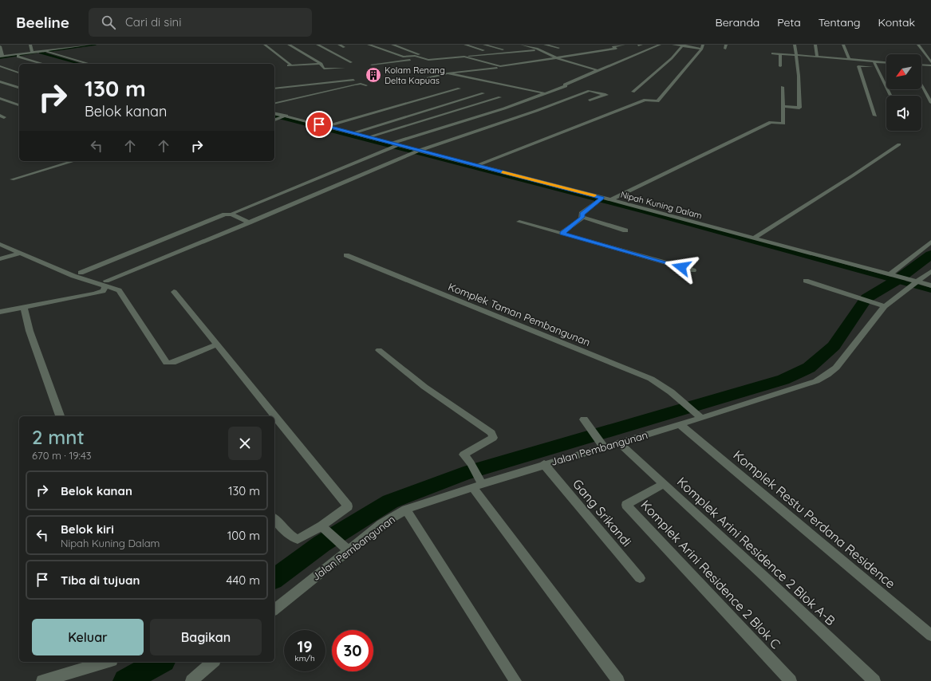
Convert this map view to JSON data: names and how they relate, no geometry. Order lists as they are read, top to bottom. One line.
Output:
{"streets":{"street":["Nipah Kuning Dalam","Komplek Taman Pembangunan","Jalan Pembangunan","Gang Srikandi","Komplek Restu Perdana Residence","Komplek Arini Residence 2 Blok A-B","Komplek Arini Residence 2 Blok C"]},"crossings":[["Nipah Kuning Dalam","Jalan Pembangunan"],["Komplek Taman Pembangunan","Jalan Pembangunan"],["Jalan Pembangunan","Gang Srikandi"],["Jalan Pembangunan","Komplek Restu Perdana Residence"],["Jalan Pembangunan","Komplek Arini Residence 2 Blok A-B"],["Komplek Arini Residence 2 Blok A-B","Komplek Arini Residence 2 Blok C"]],"places":{"building":["Kolam Renang Delta Kapuas"]},"north":"bottom left","page":{"header":"Beeline","search":"Cari di sini","nav":["Beranda","Peta","Tentang","Kontak"],"turn":["130 m","Belok kanan"],"heading":["2 mnt","670 m · 19:43"],"list":[{"name":"Belok kanan","value":"130 m"},{"name":"Belok kiri","note":"Nipah Kuning Dalam","value":"100 m"},{"name":"Tiba di tujuan","value":"440 m"}],"buttons":["Keluar","Bagikan"],"speed":"19 km/h","limit":"30"}}
